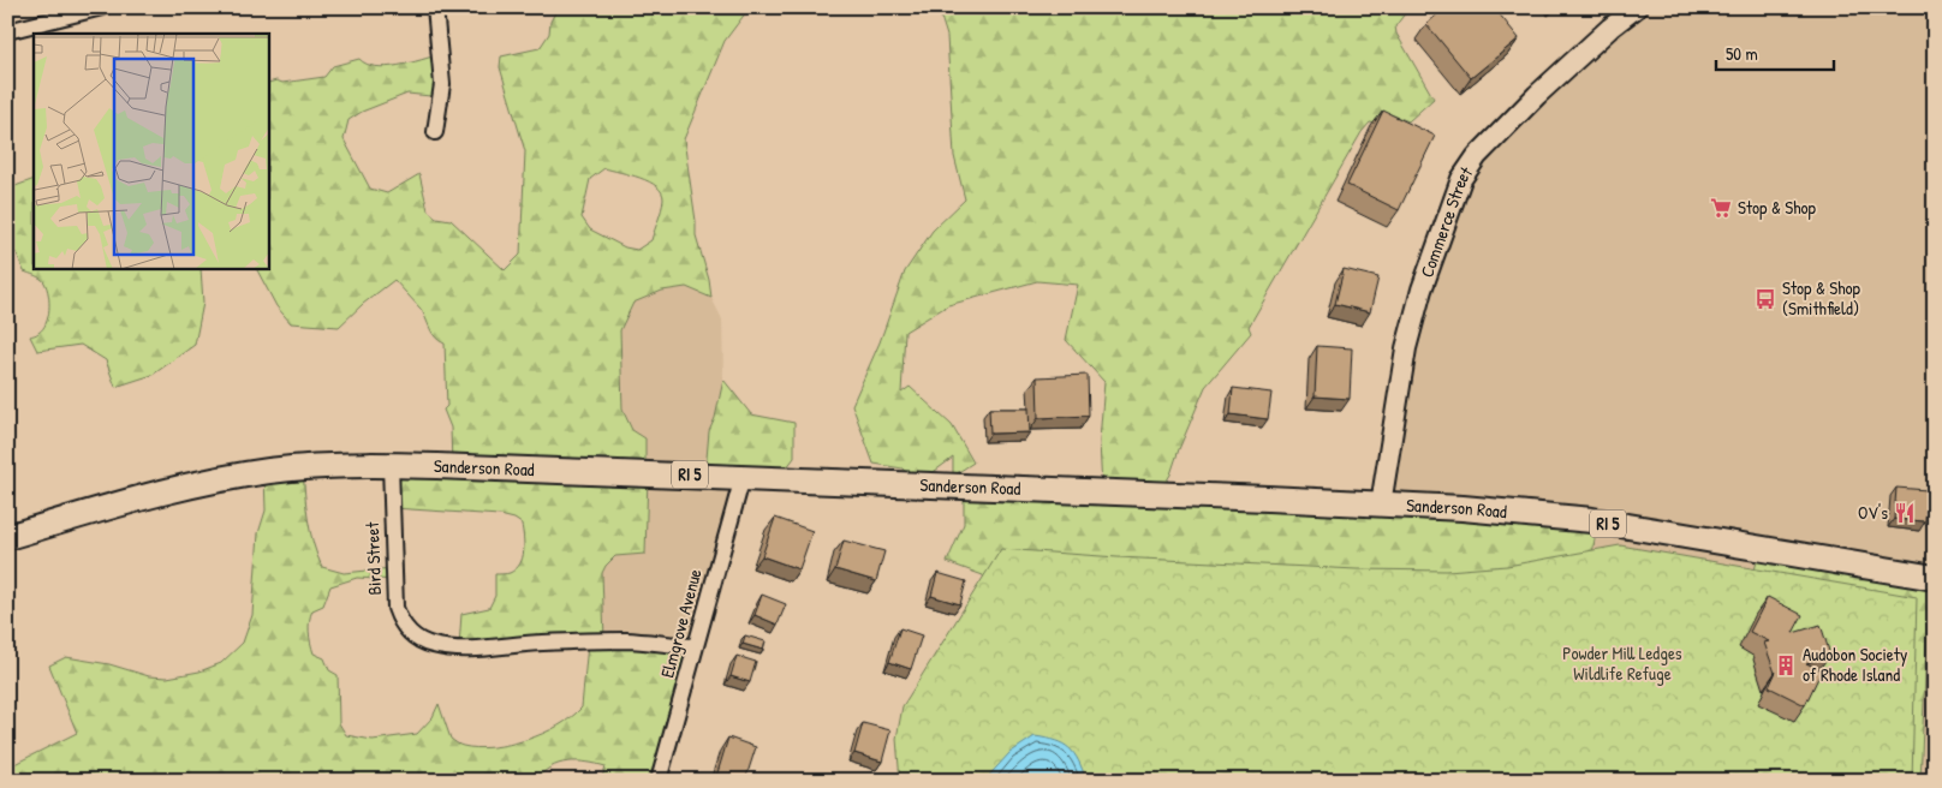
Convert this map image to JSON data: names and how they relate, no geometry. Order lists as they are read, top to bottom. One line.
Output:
{"streets":{"main road":["Sanderson Road","RI 5"],"street":["Commerce Street","Bird Street","Elmgrove Avenue"]},"crossings":[["Commerce Street","Sanderson Road"],["Sanderson Road","Bird Street"],["Sanderson Road","Elmgrove Avenue"],["Bird Street","Elmgrove Avenue"]],"parks":["Powder Mill Ledges Wildlife Refuge"],"places":{"supermarket":["Stop & Shop"],"bus stop":["Stop & Shop (Smithfield)"],"restaurant":["OV's"],"building":["Audobon Society of Rhode Island"]},"scale_bar":"50 m"}
